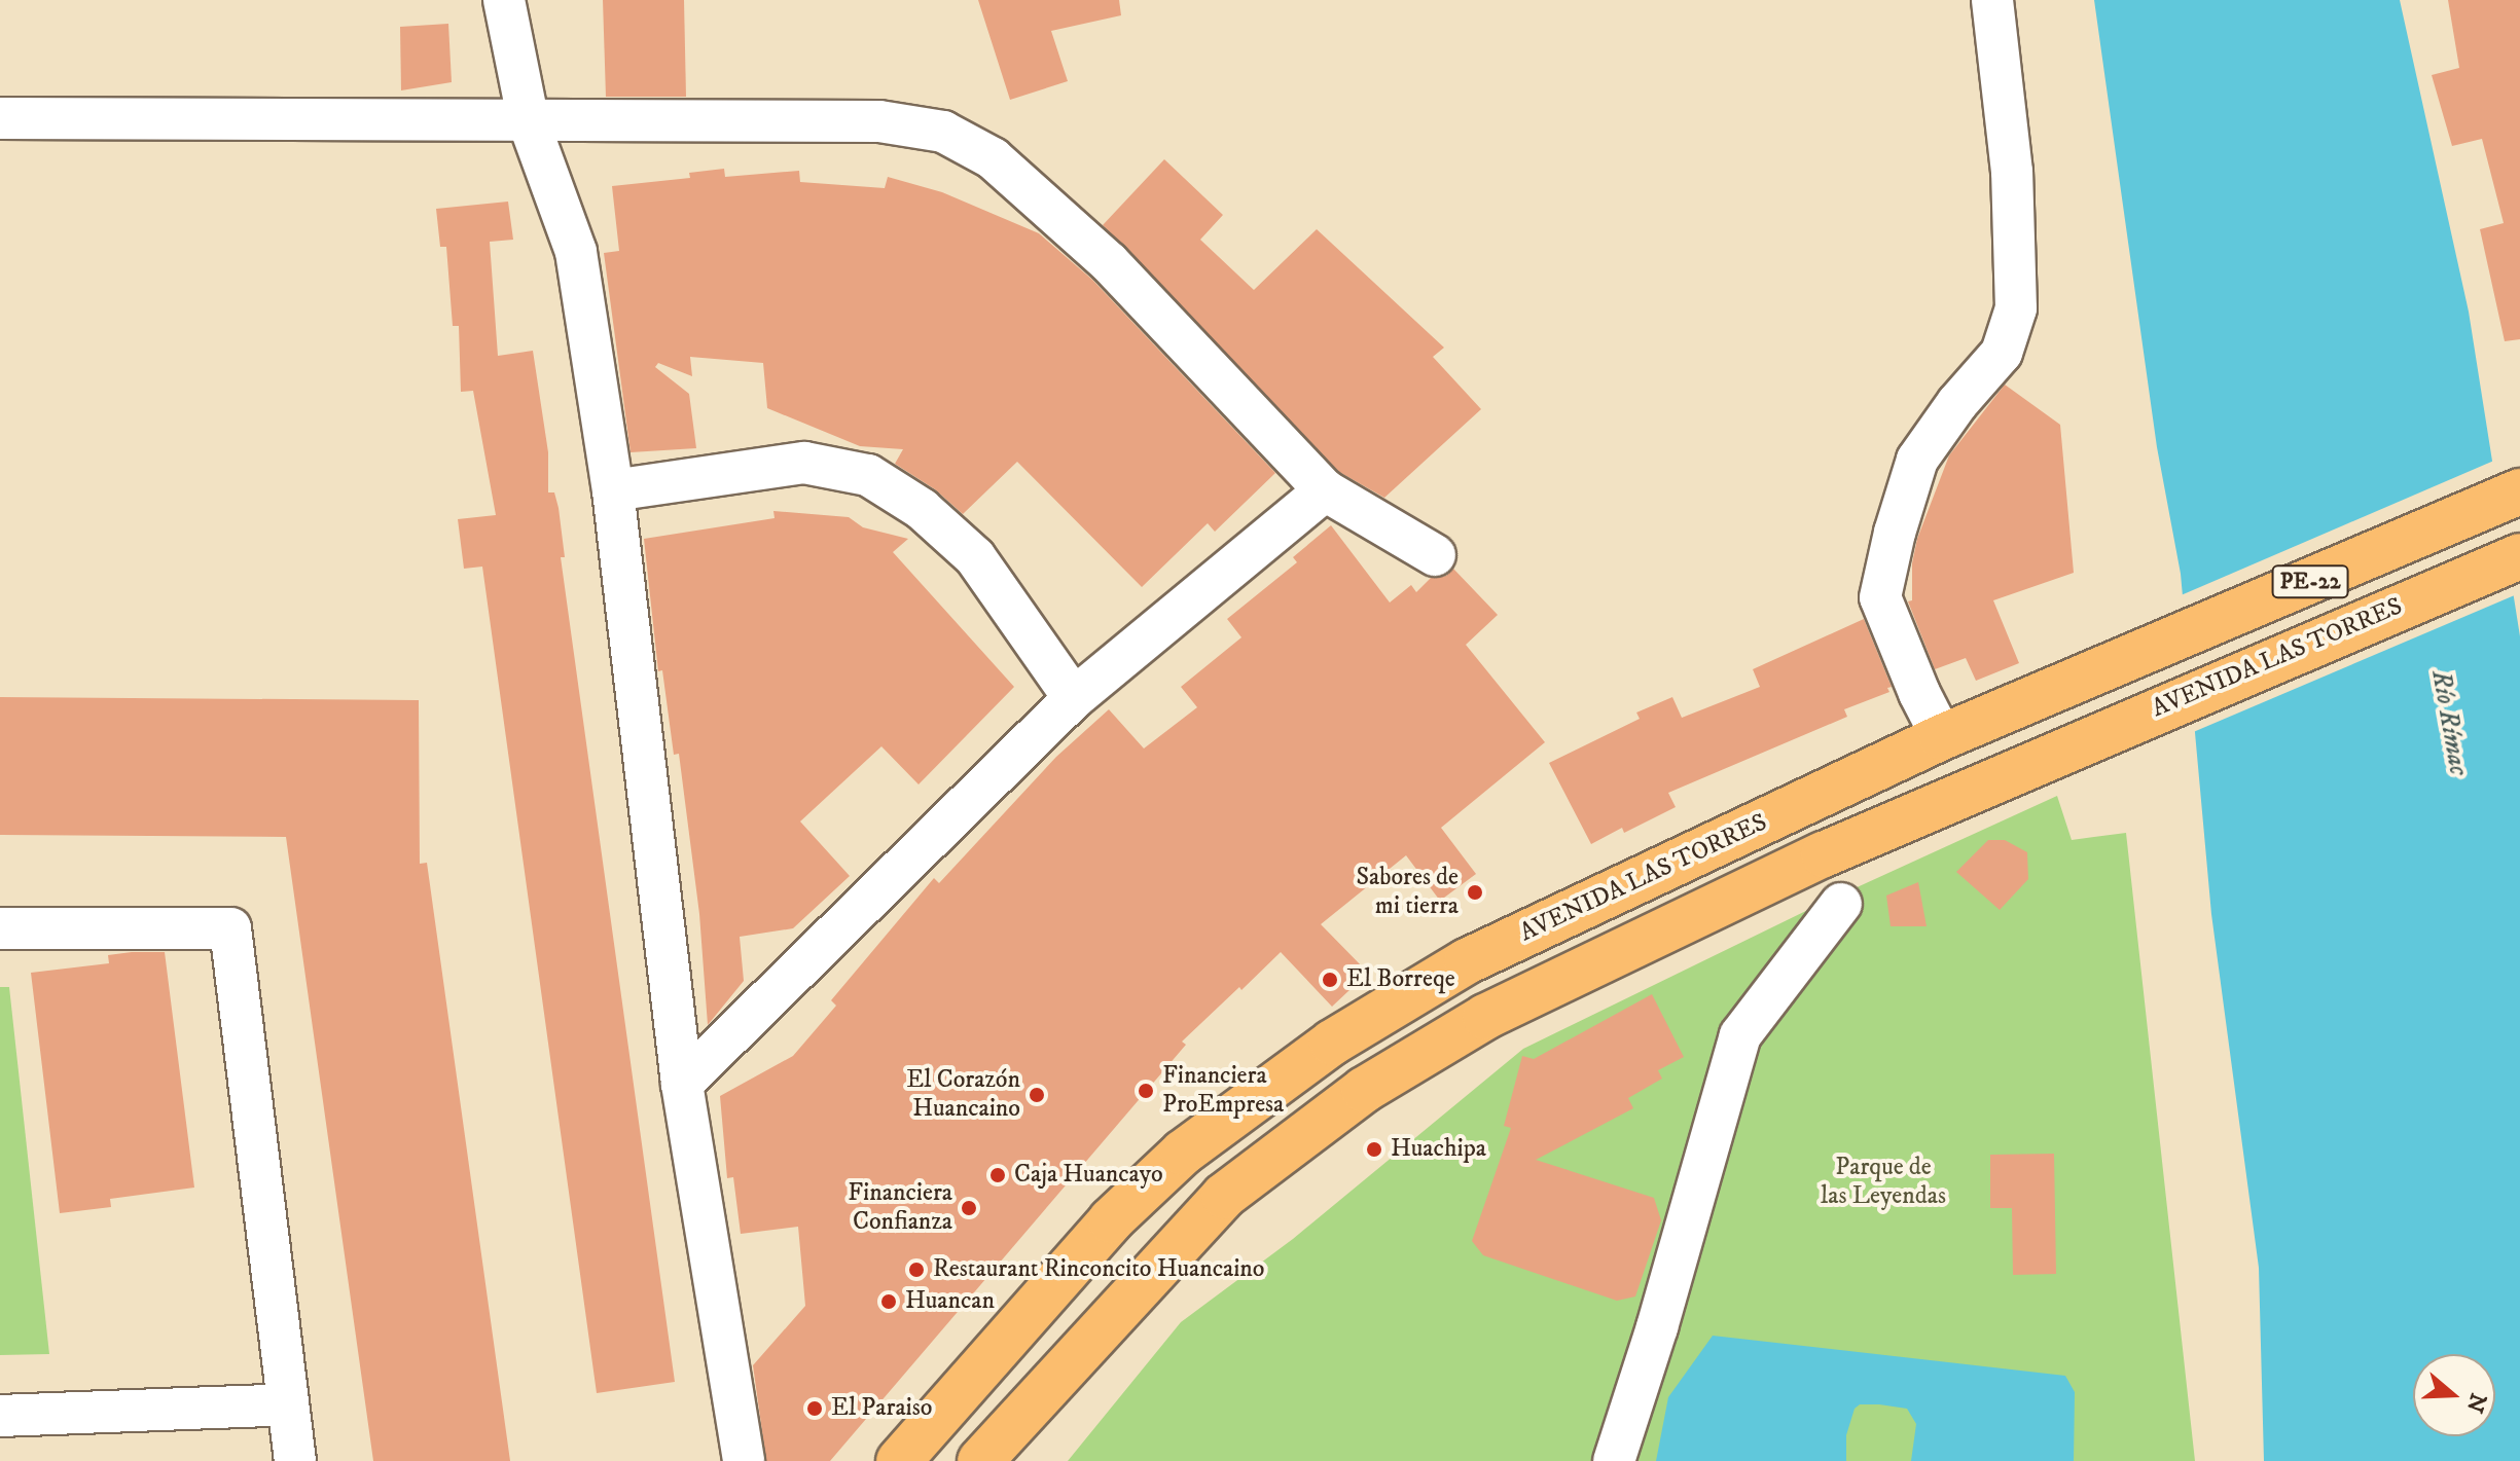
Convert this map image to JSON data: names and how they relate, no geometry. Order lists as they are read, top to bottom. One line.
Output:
{"streets":{"highway":["PE-22","AVENIDA LAS TORRES"]},"water":["Río Rímac"],"parks":["Parque de las Leyendas"],"places":["Sabores de mi tierra","El Borreqe","Financiera ProEmpresa","El Corazón Huancaino","Huachipa","Caja Huancayo","Financiera Confianza","Restaurant Rinconcito Huancaino","Huancan","El Paraiso"],"north":"right"}
